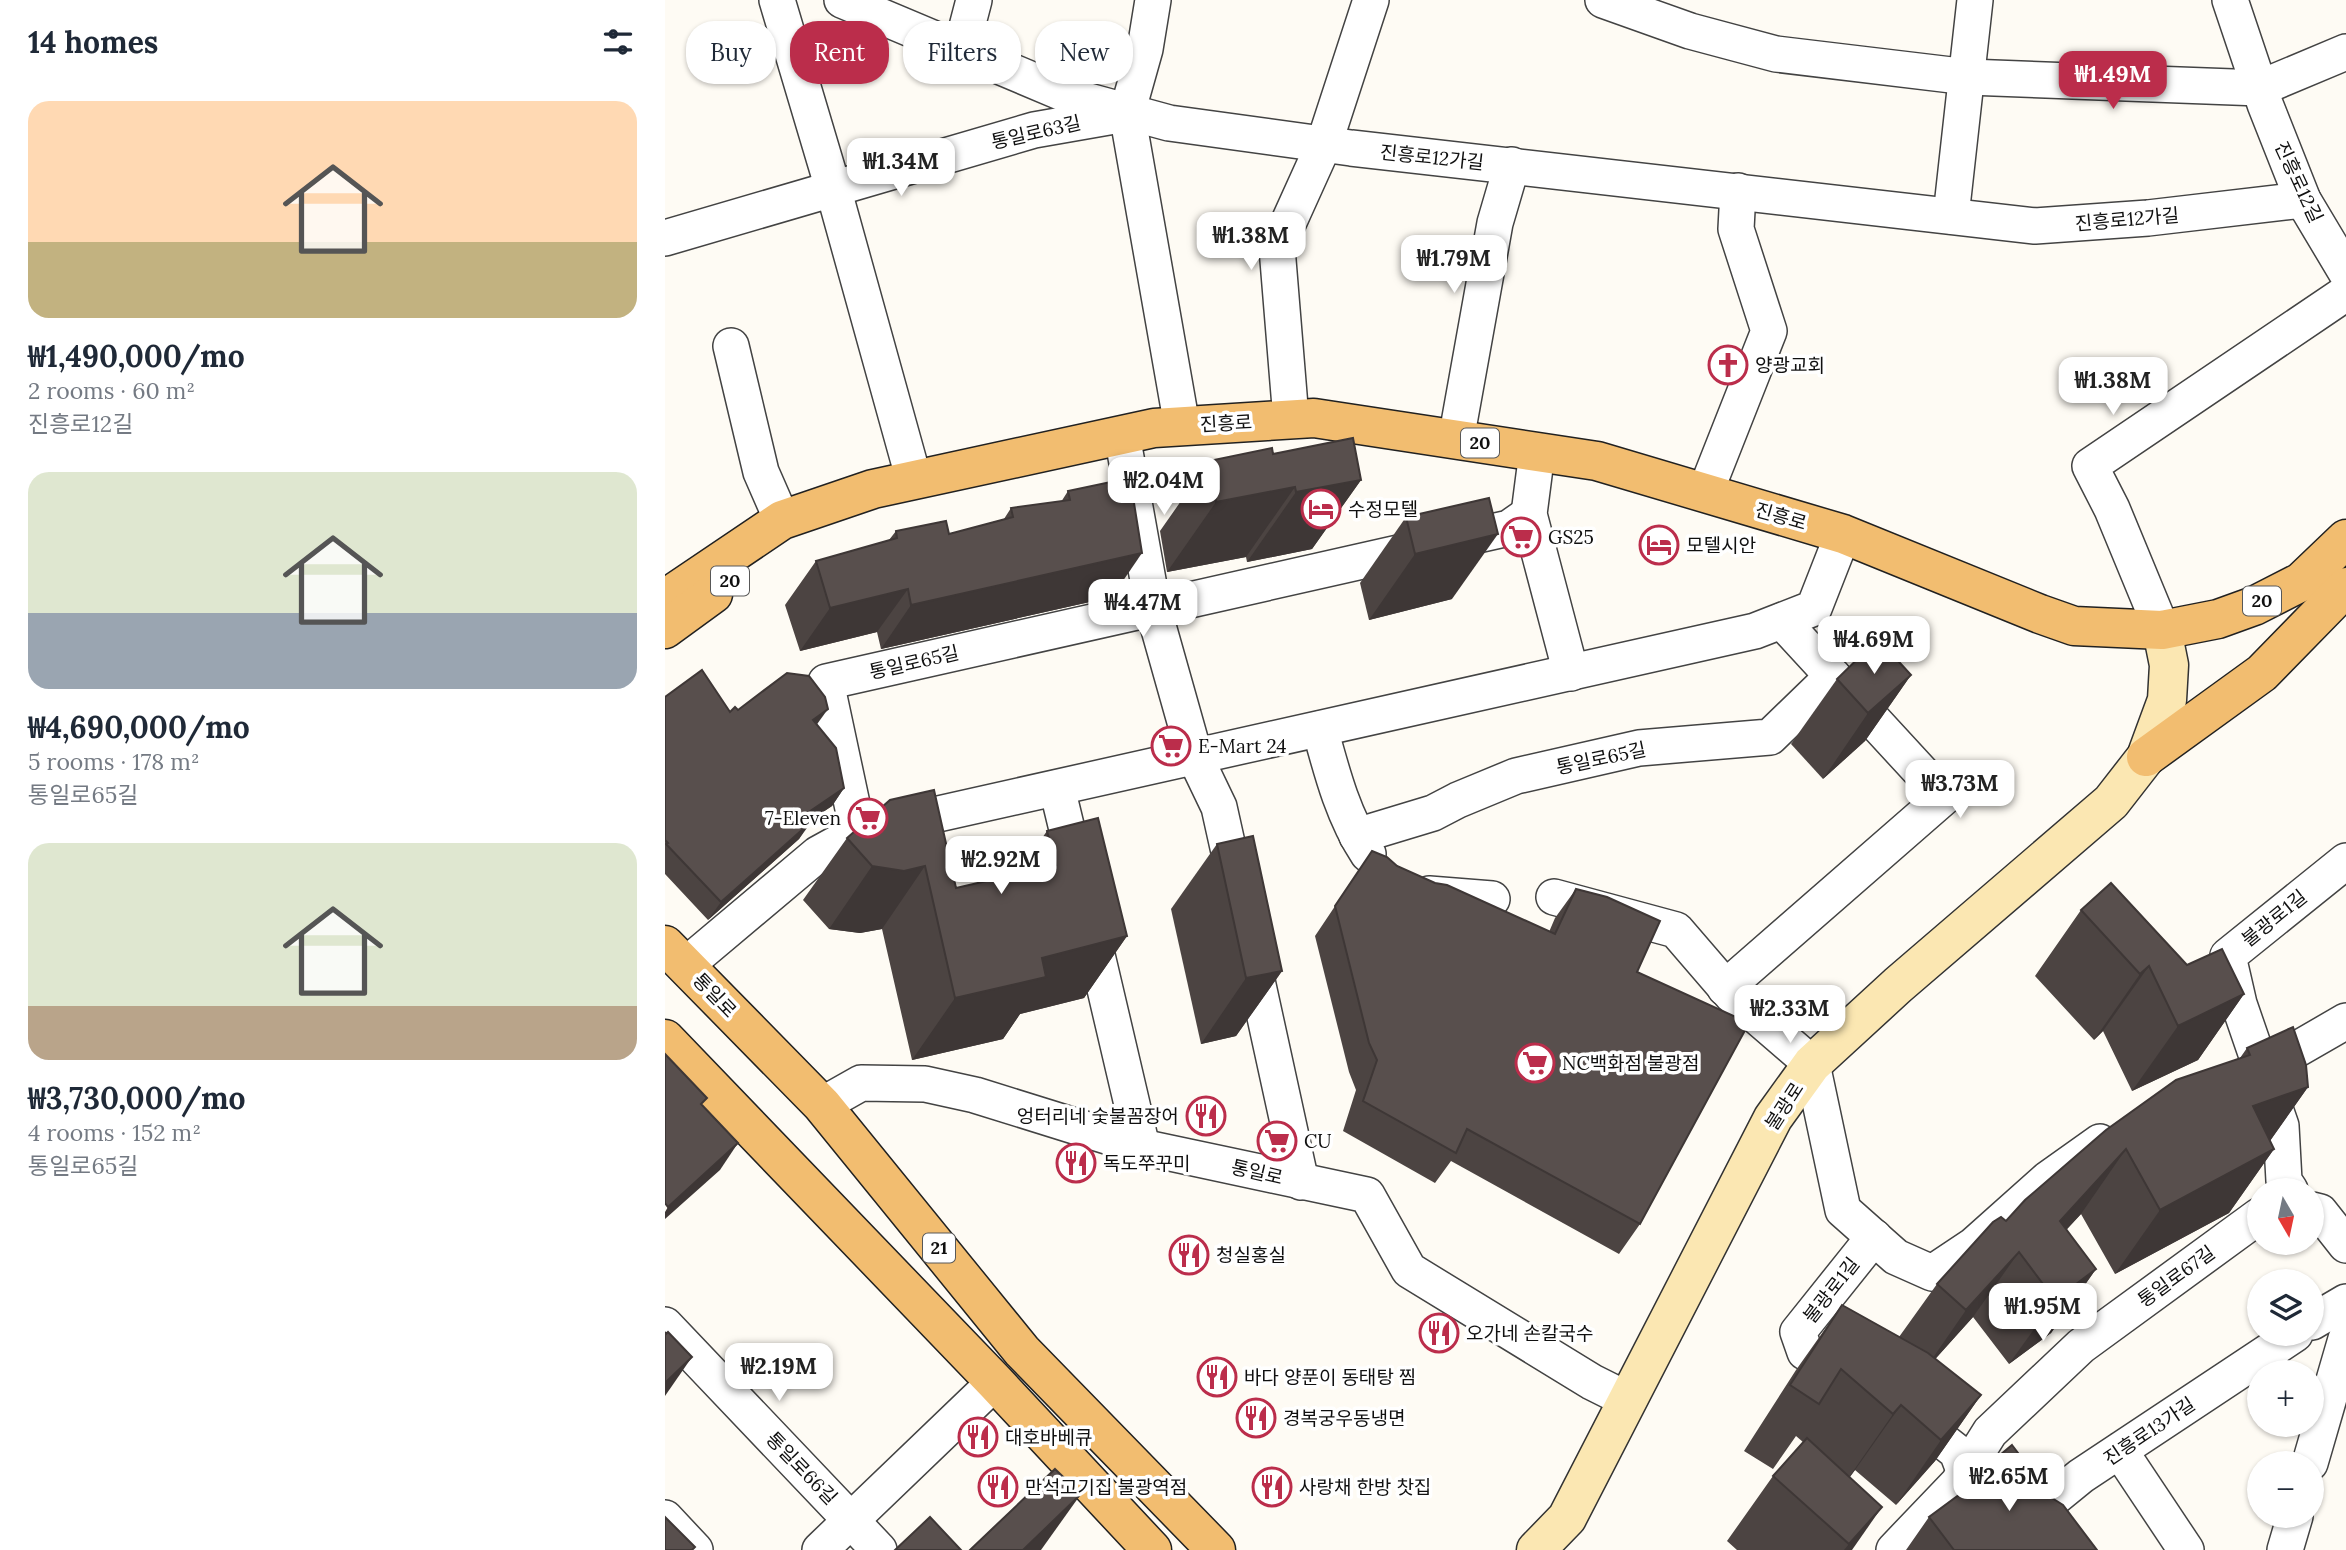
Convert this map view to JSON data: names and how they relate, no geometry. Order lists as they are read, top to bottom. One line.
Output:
{"streets":{"main road":["진흥로","20","통일로","불광로","21"],"street":["통일로63길","진흥로12가길","진흥로12길","통일로65길","불광로1길","통일로67길","진흥로13가길","통일로66길"]},"crossings":[["통일로63길","진흥로12가길"],["통일로63길","진흥로"],["진흥로12가길","진흥로12길"],["진흥로12가길","진흥로"],["진흥로","20"],["진흥로","불광로"],["불광로1길","통일로67길"],["불광로1길","진흥로13가길"],["통일로","불광로"]],"places":{"church":["양광교회"],"hotel":["수정모텔","모텔시안"],"supermarket":["GS25","E-Mart 24","7-Eleven","NC백화점 불광점","CU"],"restaurant":["엉터리네 숯불꼼장어","독도쭈꾸미","청실홍실","오가네 손칼국수","바다 양푼이 동태탕 찜","경복궁우동냉면","대호바베큐","만석고기집 불광역점","사랑채 한방 찻집"]},"north":"bottom","page":{"heading":"14 homes","chip":["Buy","Rent","Filters","New"],"price":["₩1.49M","₩1.34M","₩1.38M","₩1.79M","₩1.38M","₩2.04M","₩4.47M","₩4.69M","₩3.73M","₩2.92M","₩2.33M","₩1.95M","₩2.19M","₩2.65M"],"list":[{"name":"₩1,490,000/mo","note":"2 rooms · 60 m² · 진흥로12길"},{"name":"₩4,690,000/mo","note":"5 rooms · 178 m² · 통일로65길"},{"name":"₩3,730,000/mo","note":"4 rooms · 152 m² · 통일로65길"}],"map_buttons":["+","−"]}}
